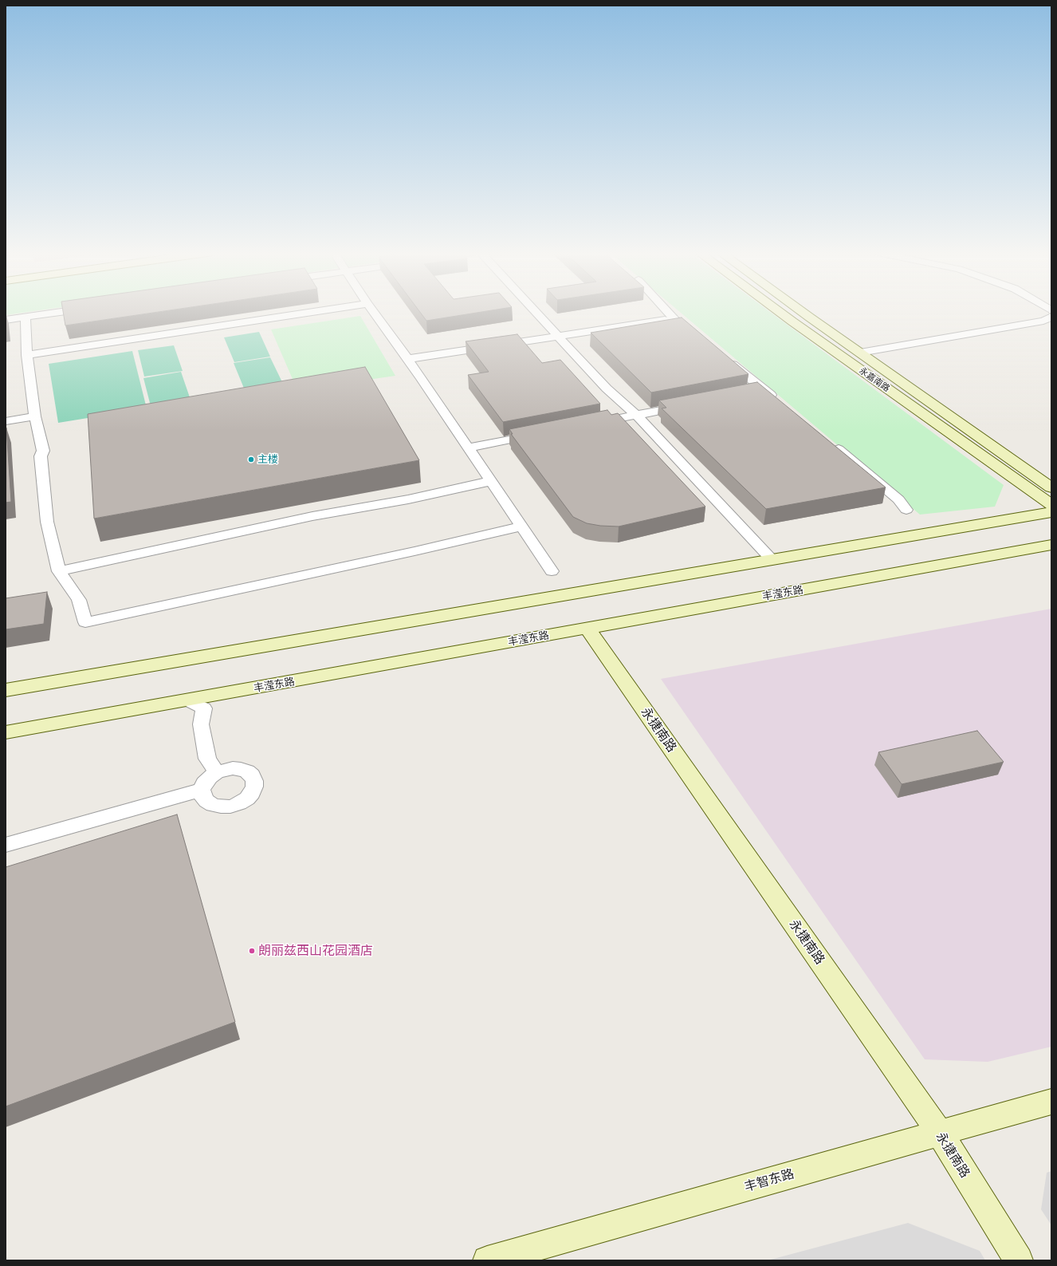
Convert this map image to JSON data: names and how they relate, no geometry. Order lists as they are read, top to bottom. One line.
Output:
{"streets":{"street":["永嘉南路","丰滢东路","永捷南路","丰智东路"]},"crossings":[["丰滢东路","永捷南路"],["永捷南路","丰智东路"]],"places":["主楼","朗丽兹西山花园酒店"]}
